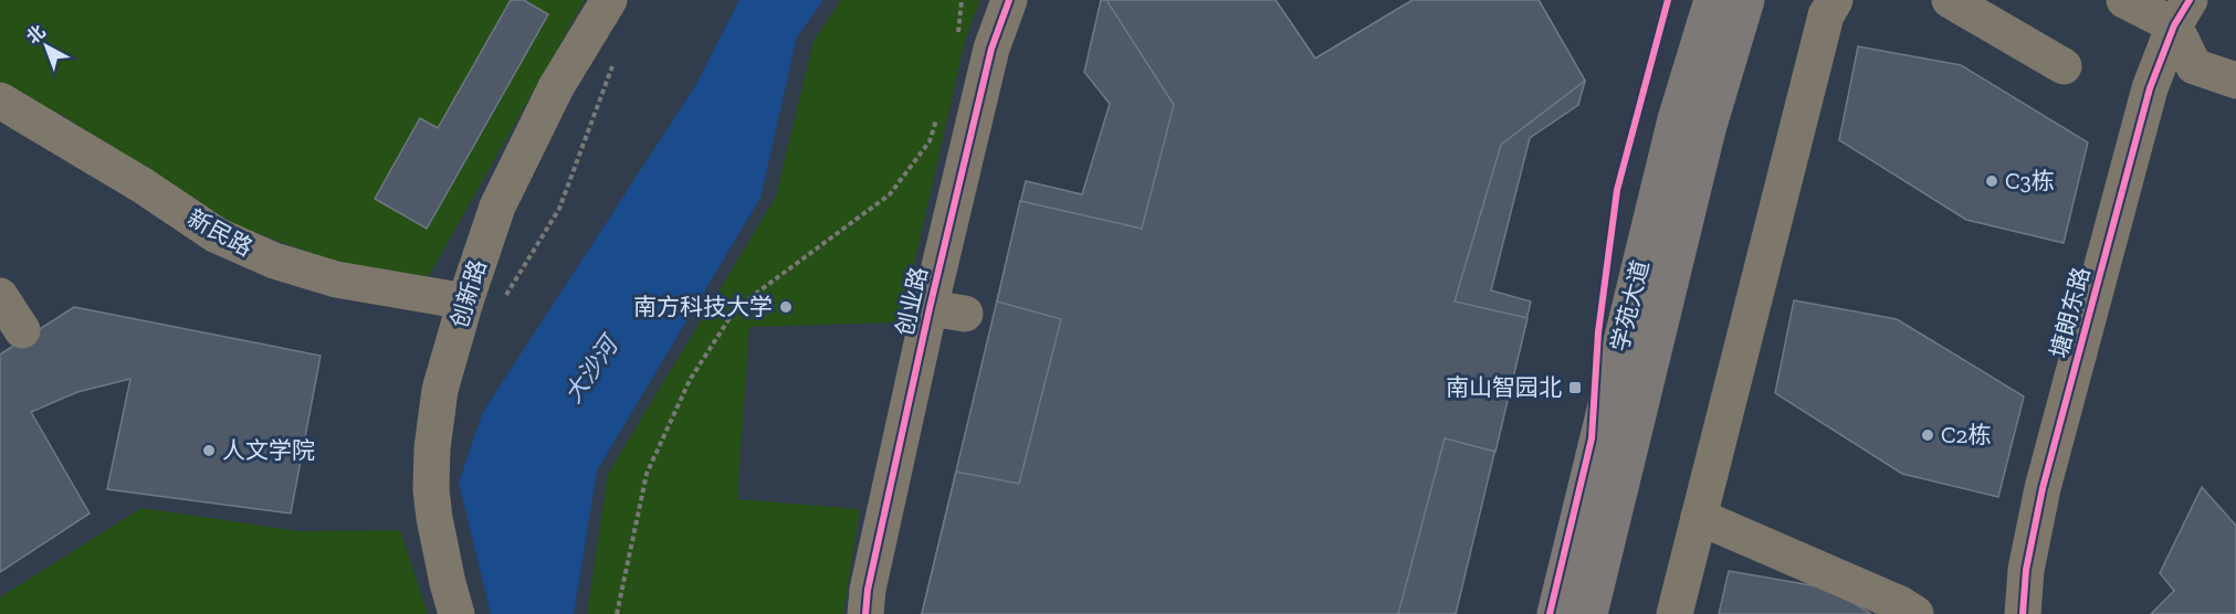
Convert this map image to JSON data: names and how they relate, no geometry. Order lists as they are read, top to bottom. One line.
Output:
{"streets":{"main road":["学苑大道"],"street":["新民路","创新路","创业路","塘朗东路"]},"crossings":[["新民路","创新路"]],"water":["大沙河"],"places":{"other":["C3栋","南方科技大学","C2栋","人文学院"],"transit":["南山智园北"]},"north":"top left"}
